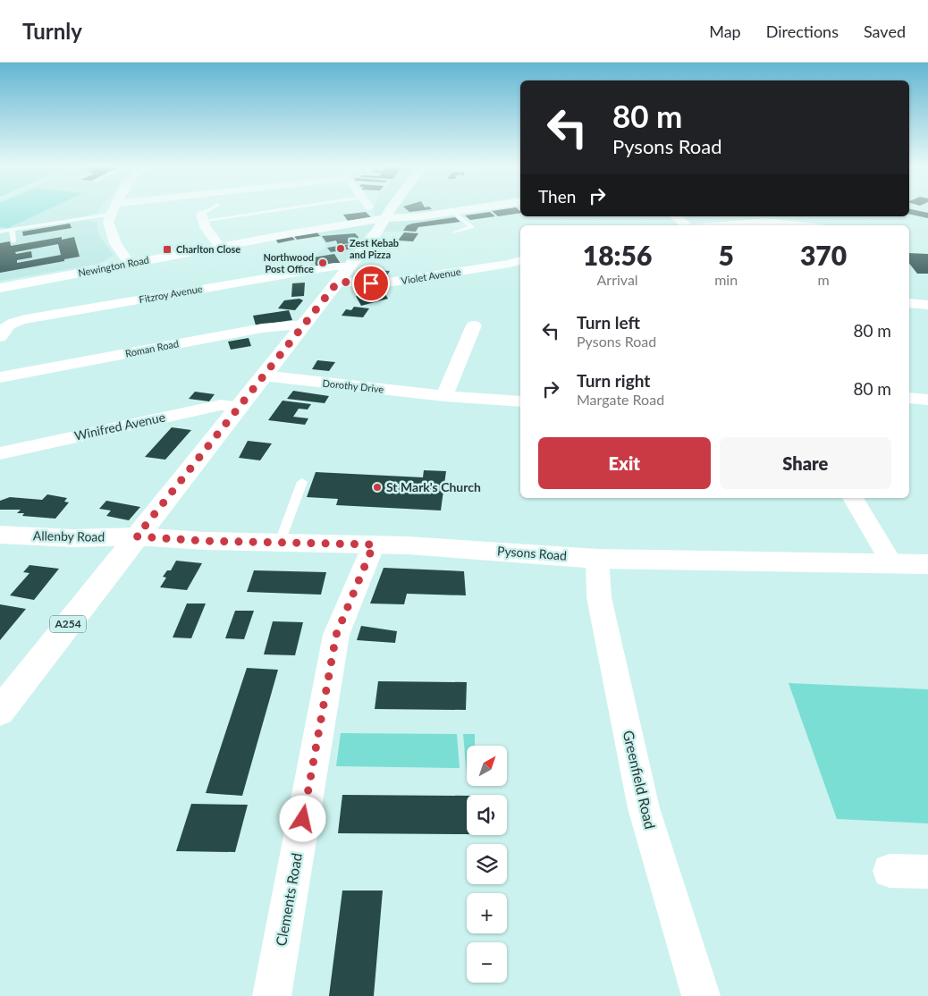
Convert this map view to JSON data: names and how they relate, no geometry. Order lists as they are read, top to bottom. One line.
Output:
{"streets":{"main road":["Newington Road","Allenby Road","Pysons Road","A254"],"street":["Violet Avenue","Fitzroy Avenue","Roman Road","Dorothy Drive","Winifred Avenue","Greenfield Road","Clements Road"]},"crossings":[["Newington Road","A254"],["Violet Avenue","A254"],["Fitzroy Avenue","A254"],["Roman Road","A254"],["Dorothy Drive","A254"],["Winifred Avenue","A254"],["Allenby Road","Pysons Road"],["Allenby Road","A254"],["Pysons Road","A254"],["Pysons Road","Greenfield Road"],["Pysons Road","Clements Road"]],"places":{"other":["Zest Kebab and Pizza","Northwood Post Office","St Mark's Church"],"transit":["Charlton Close"]},"north":"top right","page":{"header":"Turnly","nav":["Map","Directions","Saved"],"turn":["80 m","Pysons Road"],"then":"Then","eta":["18:56","Arrival","5","min","370","m"],"list":[{"name":"Turn left","note":"Pysons Road","value":"80 m"},{"name":"Turn right","note":"Margate Road","value":"80 m"}],"buttons":["Exit","Share"],"map_buttons":["+","−"]}}
